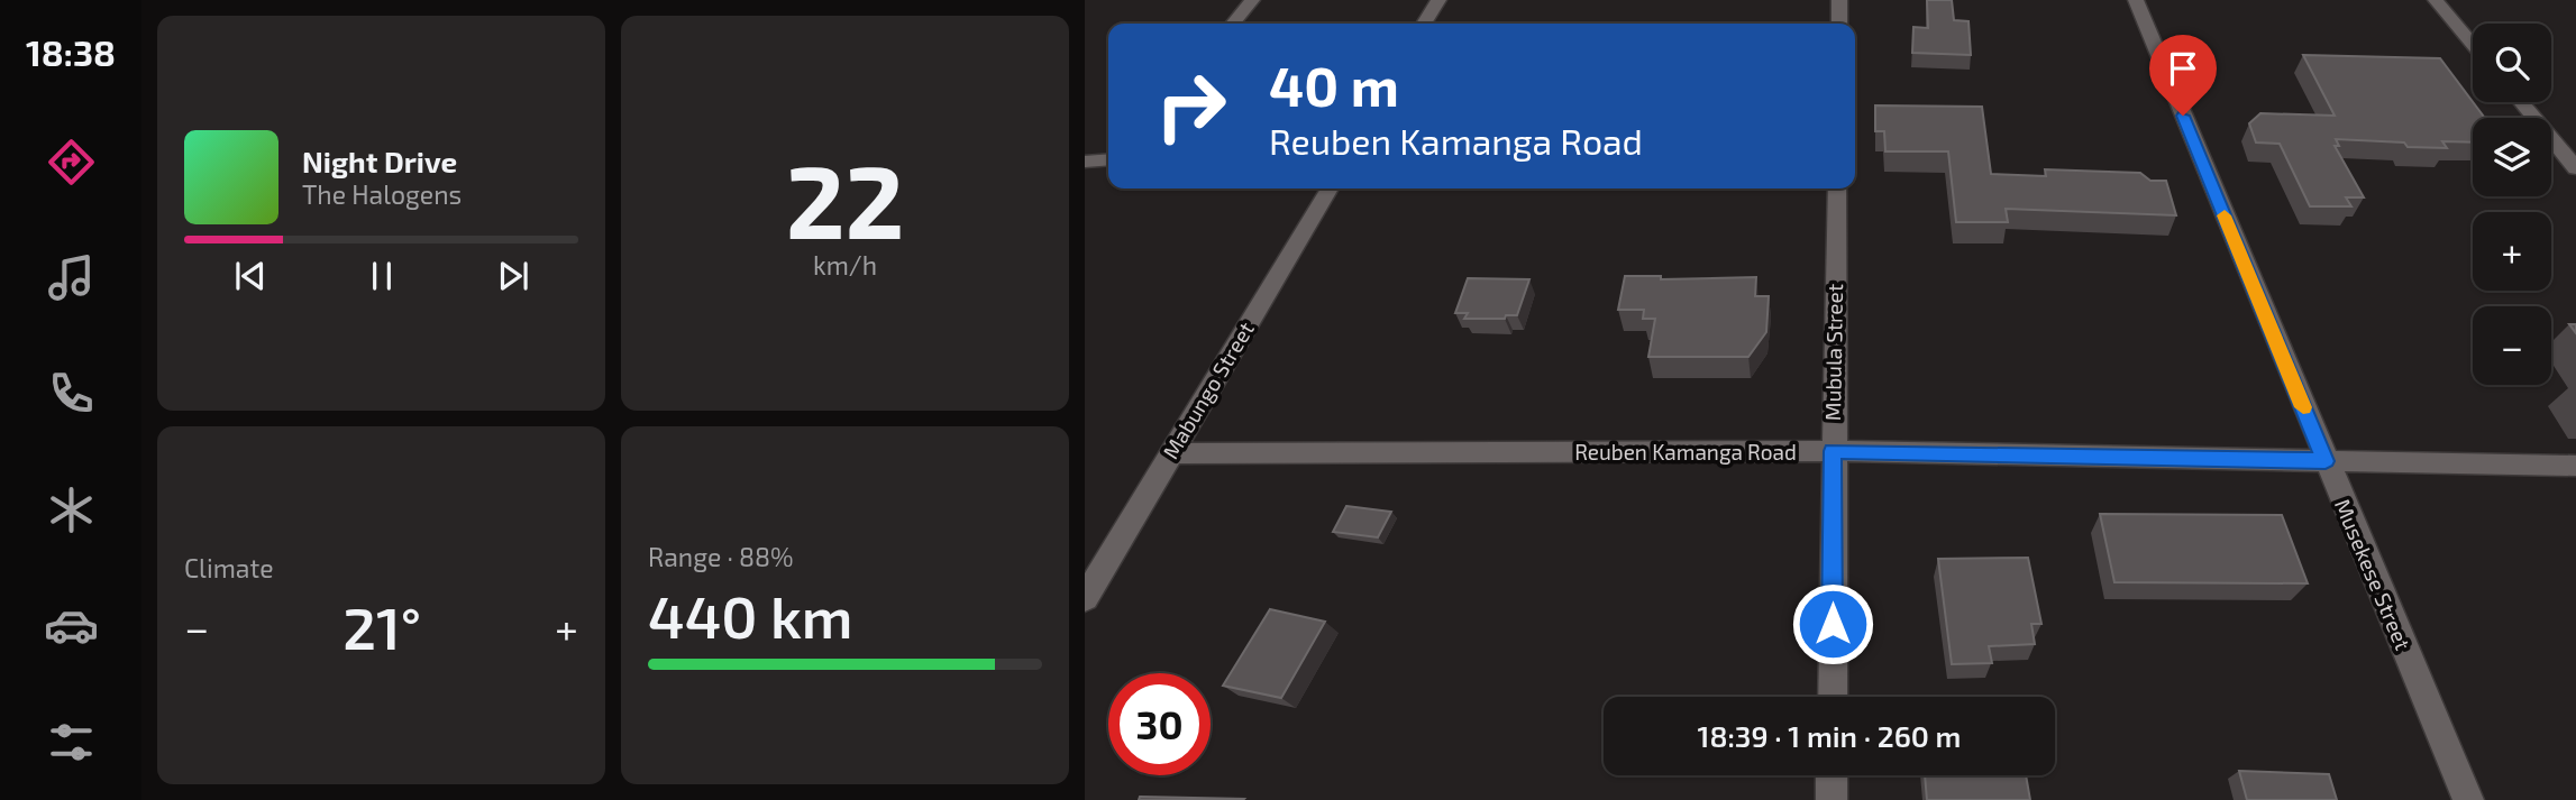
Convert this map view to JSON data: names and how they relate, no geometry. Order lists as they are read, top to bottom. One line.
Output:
{"streets":{"street":["Mubula Street","Mabungo Street","Reuben Kamanga Road","Musekese Street"]},"crossings":[["Mubula Street","Reuben Kamanga Road"],["Mabungo Street","Reuben Kamanga Road"],["Reuben Kamanga Road","Musekese Street"]],"page":{"tabs":"18:38","tile":[["22","km/h"],"Climate",["Range · 88%","440 km"]],"map_buttons":["+","−"],"turn":["40 m","Reuben Kamanga Road"],"song":["Night Drive","The Halogens"],"heat":["−","21°","+"],"limit":"30","trip":"18:39 · 1 min · 260 m"}}
